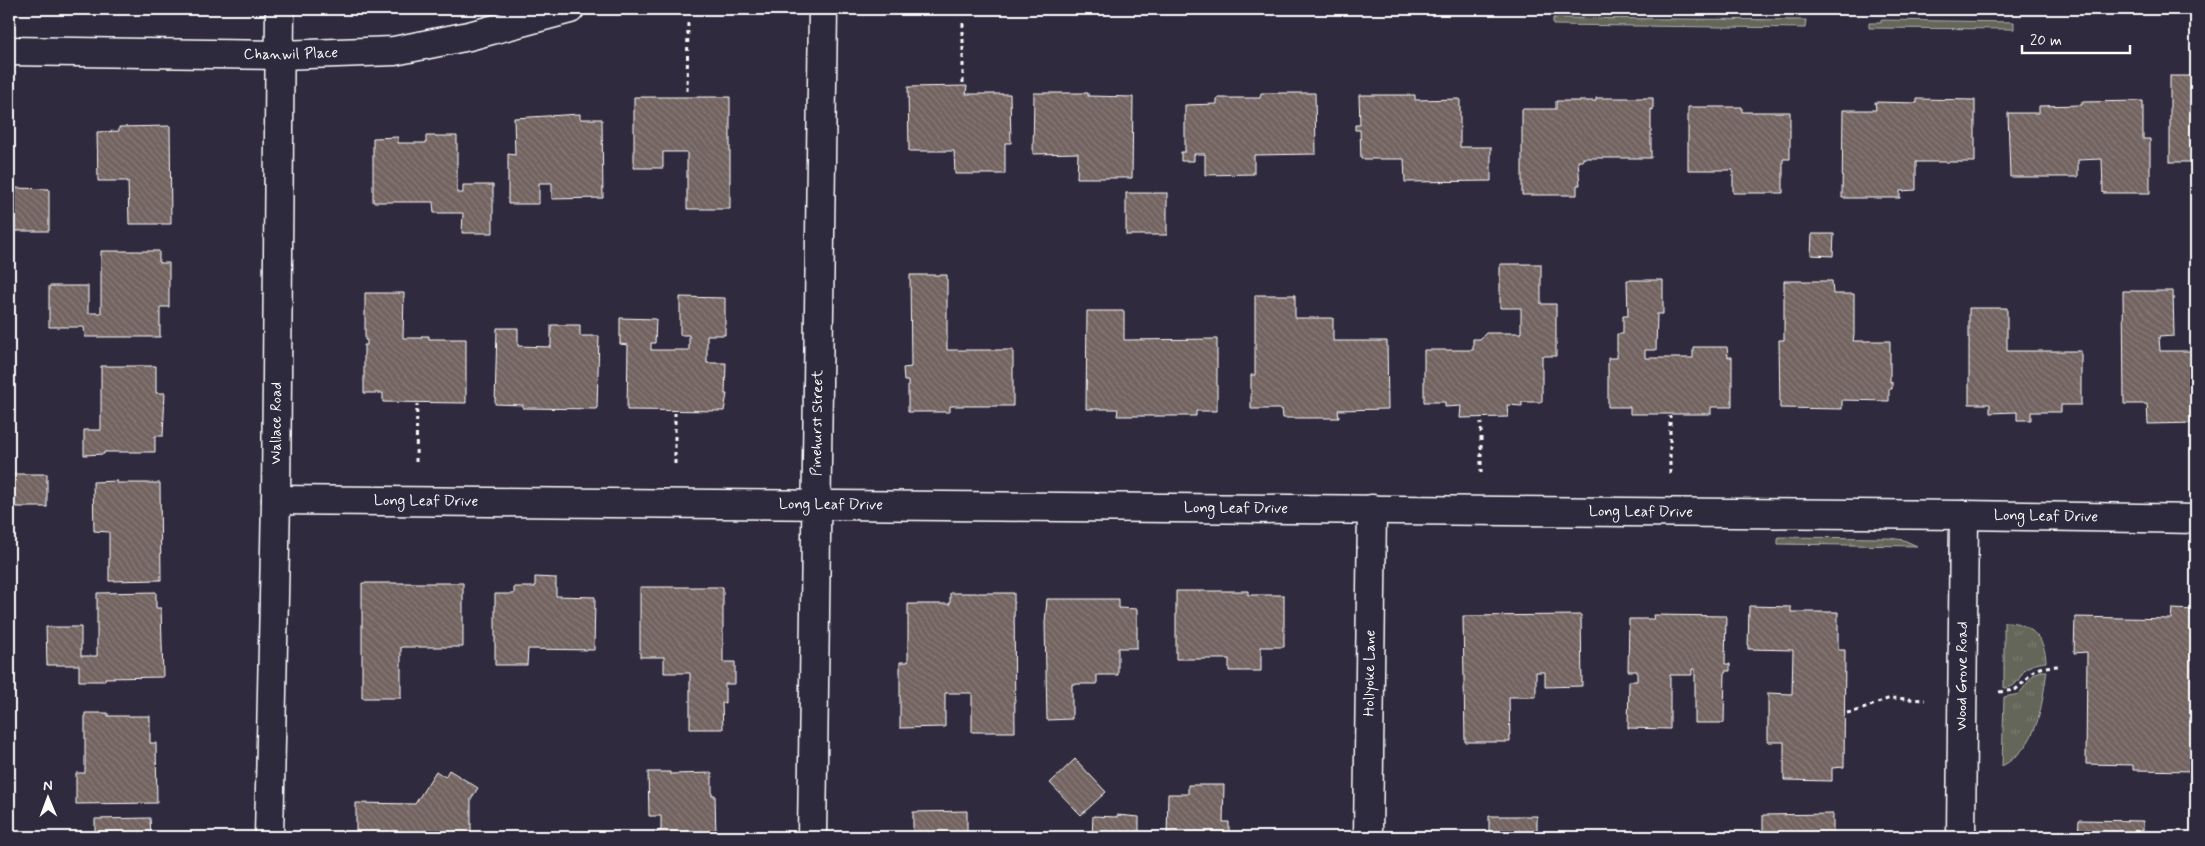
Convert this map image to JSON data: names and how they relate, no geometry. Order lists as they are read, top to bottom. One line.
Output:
{"streets":{"street":["Chanwil Place","Wallace Road","Pinehurst Street","Long Leaf Drive","Hollyoke Lane","Wood Grove Road"]},"crossings":[["Chanwil Place","Wallace Road"],["Wallace Road","Long Leaf Drive"],["Pinehurst Street","Long Leaf Drive"],["Long Leaf Drive","Hollyoke Lane"],["Long Leaf Drive","Wood Grove Road"]],"scale_bar":"20 m","north":"top"}
